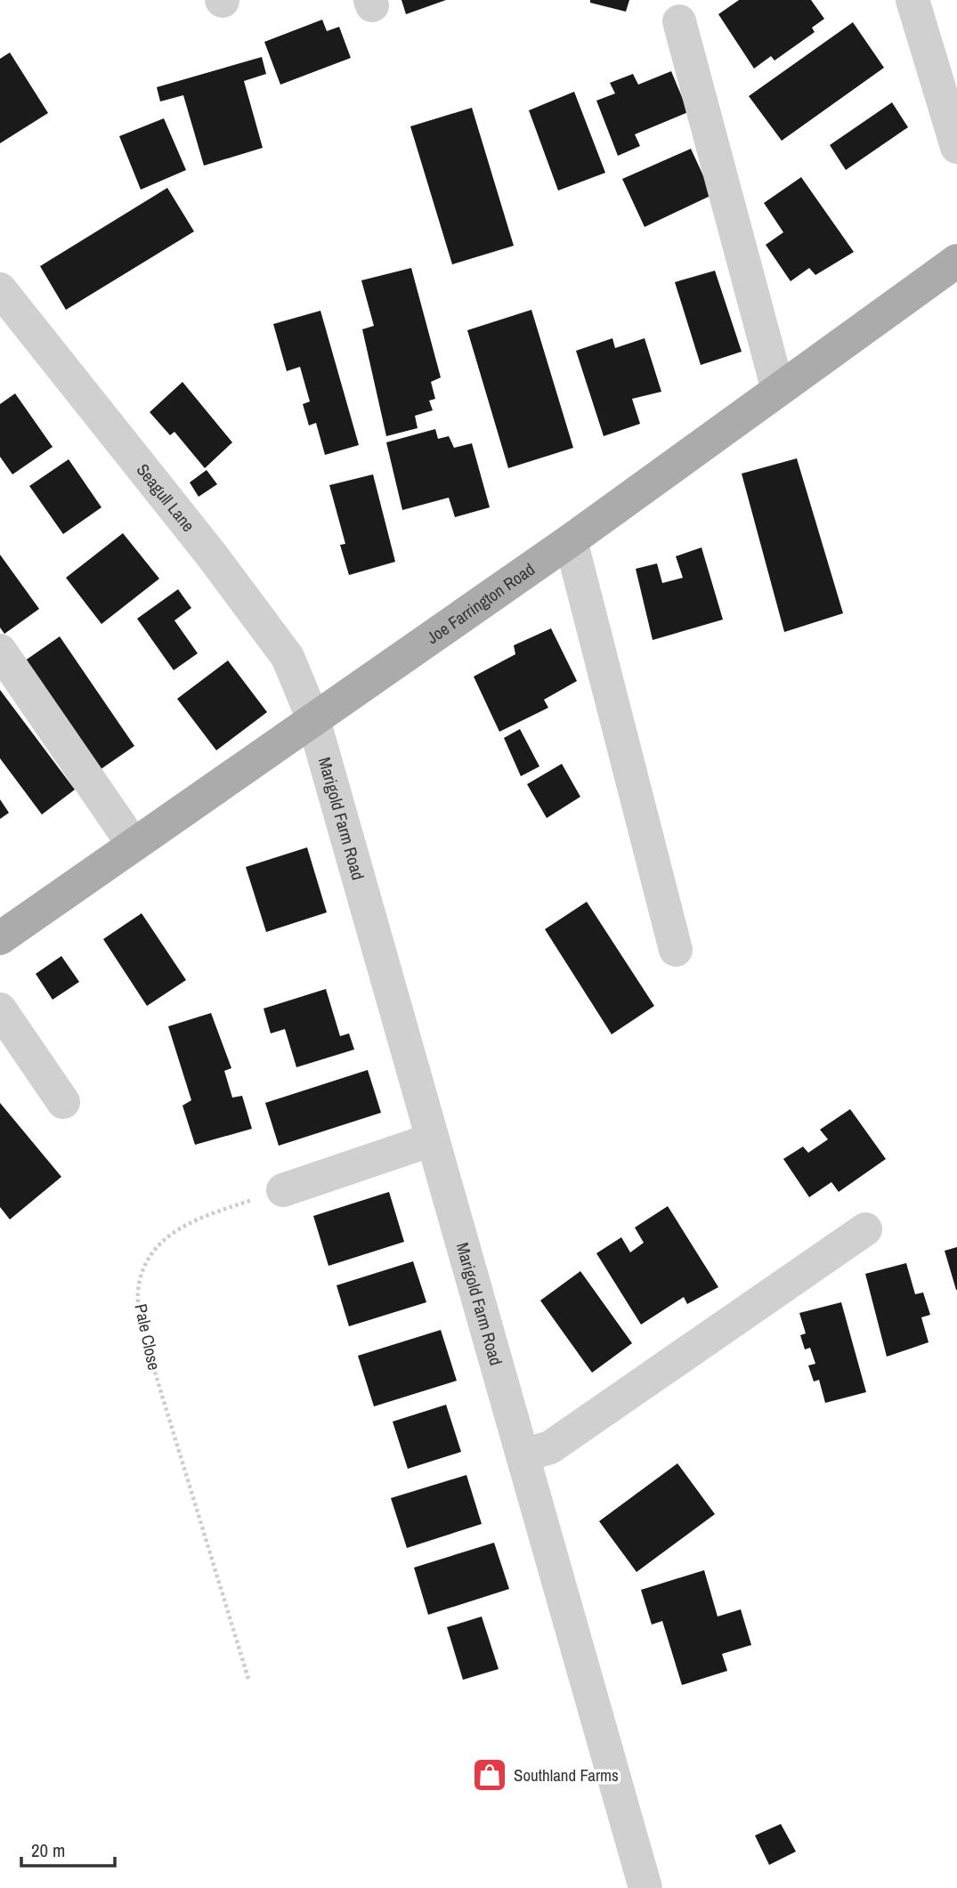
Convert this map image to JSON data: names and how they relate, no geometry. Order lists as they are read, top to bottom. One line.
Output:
{"streets":{"main road":["Joe Farrington Road"],"street":["Seagull Lane","Marigold Farm Road"],"path":["Pale Close"]},"crossings":[["Seagull Lane","Joe Farrington Road"],["Seagull Lane","Marigold Farm Road"],["Joe Farrington Road","Marigold Farm Road"]],"places":{"shop":["Southland Farms"]},"scale_bar":"20 m"}
